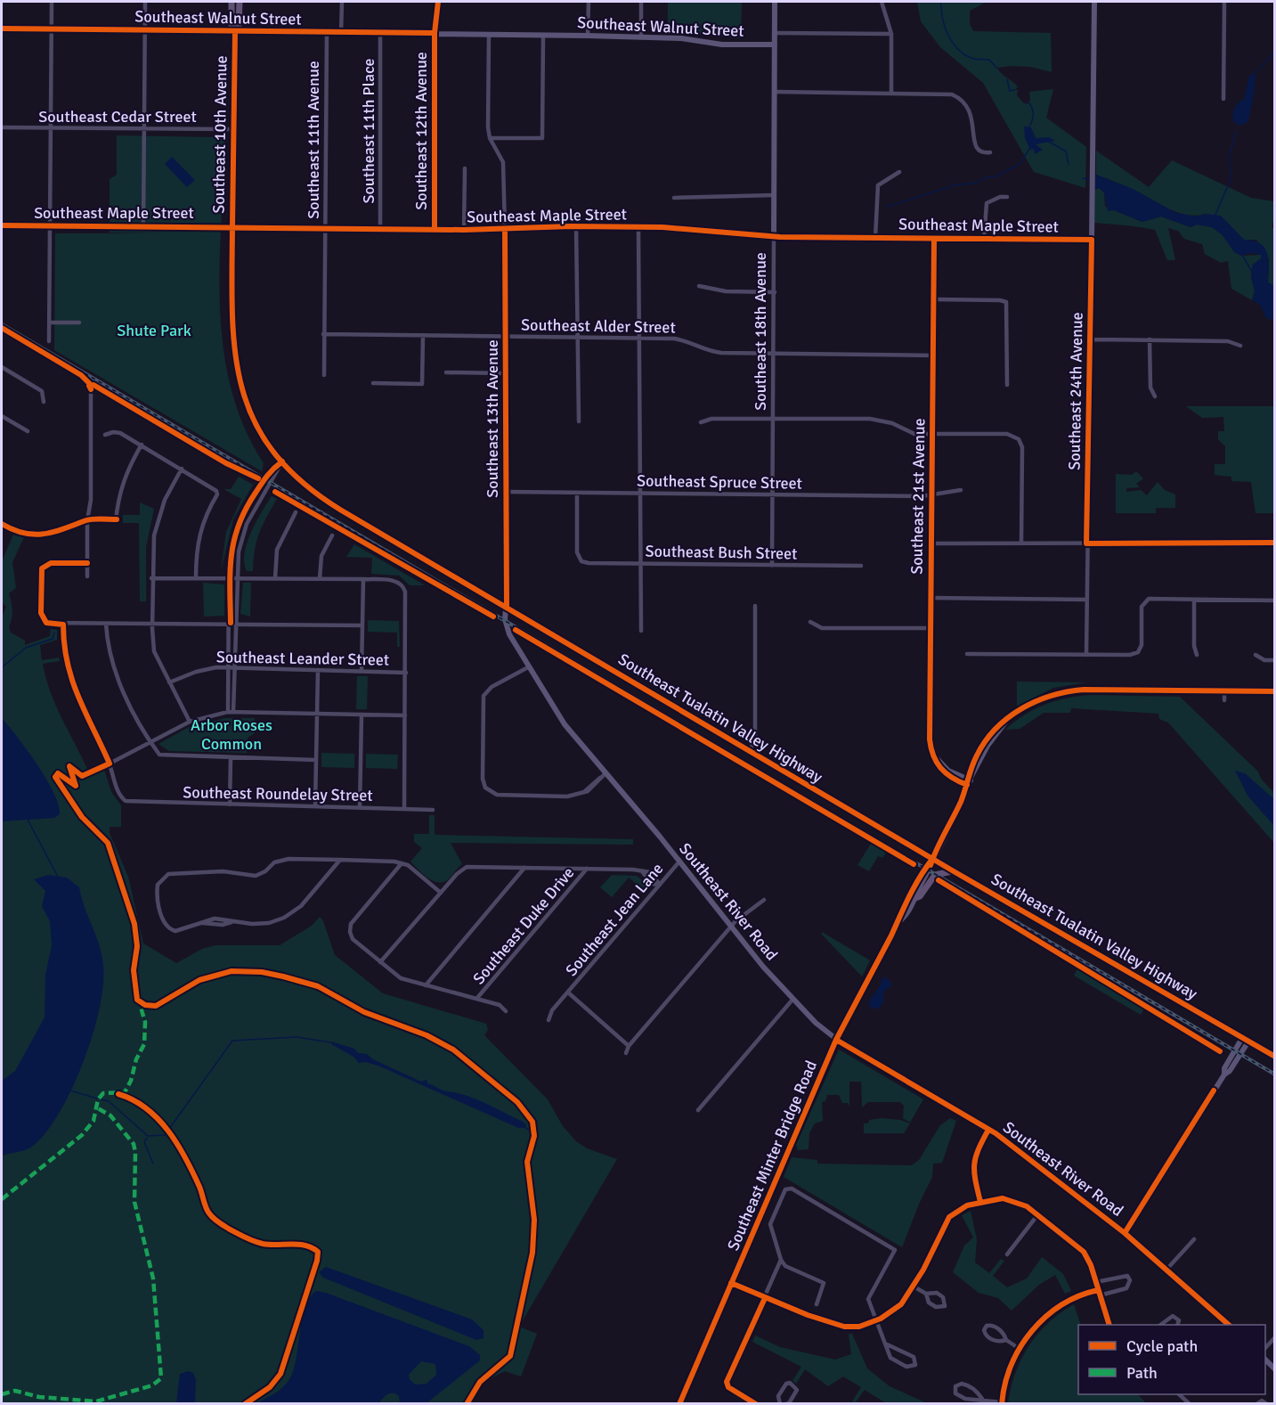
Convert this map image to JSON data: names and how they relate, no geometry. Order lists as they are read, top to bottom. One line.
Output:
{"streets":{"main road":["Southeast 10th Avenue","Southeast Tualatin Valley Highway"],"street":["Southeast Walnut Street","Southeast Cedar Street","Southeast 11th Place","Southeast 12th Avenue","Southeast 11th Avenue","Southeast Maple Street","Southeast Alder Street","Southeast 18th Avenue","Southeast 24th Avenue","Southeast 13th Avenue","Southeast Spruce Street","Southeast 21st Avenue","Southeast Bush Street","Southeast Leander Street","Southeast Roundelay Street","Southeast River Road","Southeast Jean Lane","Southeast Duke Drive","Southeast Minter Bridge Road"]},"crossings":[["Southeast Walnut Street","Southeast 11th Place"],["Southeast Walnut Street","Southeast 12th Avenue"],["Southeast Walnut Street","Southeast 10th Avenue"],["Southeast Walnut Street","Southeast 11th Avenue"],["Southeast Walnut Street","Southeast 18th Avenue"],["Southeast Walnut Street","Southeast 13th Avenue"],["Southeast Cedar Street","Southeast 10th Avenue"],["Southeast 11th Place","Southeast Maple Street"],["Southeast 12th Avenue","Southeast Maple Street"],["Southeast 10th Avenue","Southeast Maple Street"],["Southeast 10th Avenue","Southeast Tualatin Valley Highway"],["Southeast 11th Avenue","Southeast Maple Street"],["Southeast 11th Avenue","Southeast Alder Street"],["Southeast Maple Street","Southeast 18th Avenue"],["Southeast Maple Street","Southeast 24th Avenue"],["Southeast Maple Street","Southeast 13th Avenue"],["Southeast Maple Street","Southeast 21st Avenue"],["Southeast Alder Street","Southeast 18th Avenue"],["Southeast Alder Street","Southeast 13th Avenue"],["Southeast Alder Street","Southeast 21st Avenue"],["Southeast 18th Avenue","Southeast Spruce Street"],["Southeast 18th Avenue","Southeast Bush Street"],["Southeast 13th Avenue","Southeast Spruce Street"],["Southeast 13th Avenue","Southeast Tualatin Valley Highway"],["Southeast 13th Avenue","Southeast River Road"],["Southeast Spruce Street","Southeast 21st Avenue"],["Southeast Spruce Street","Southeast Bush Street"],["Southeast Tualatin Valley Highway","Southeast River Road"],["Southeast Tualatin Valley Highway","Southeast Minter Bridge Road"],["Southeast River Road","Southeast Jean Lane"],["Southeast River Road","Southeast Minter Bridge Road"]],"parks":["Shute Park","Arbor Roses Common"],"legend":["Cycle path","Path"]}
